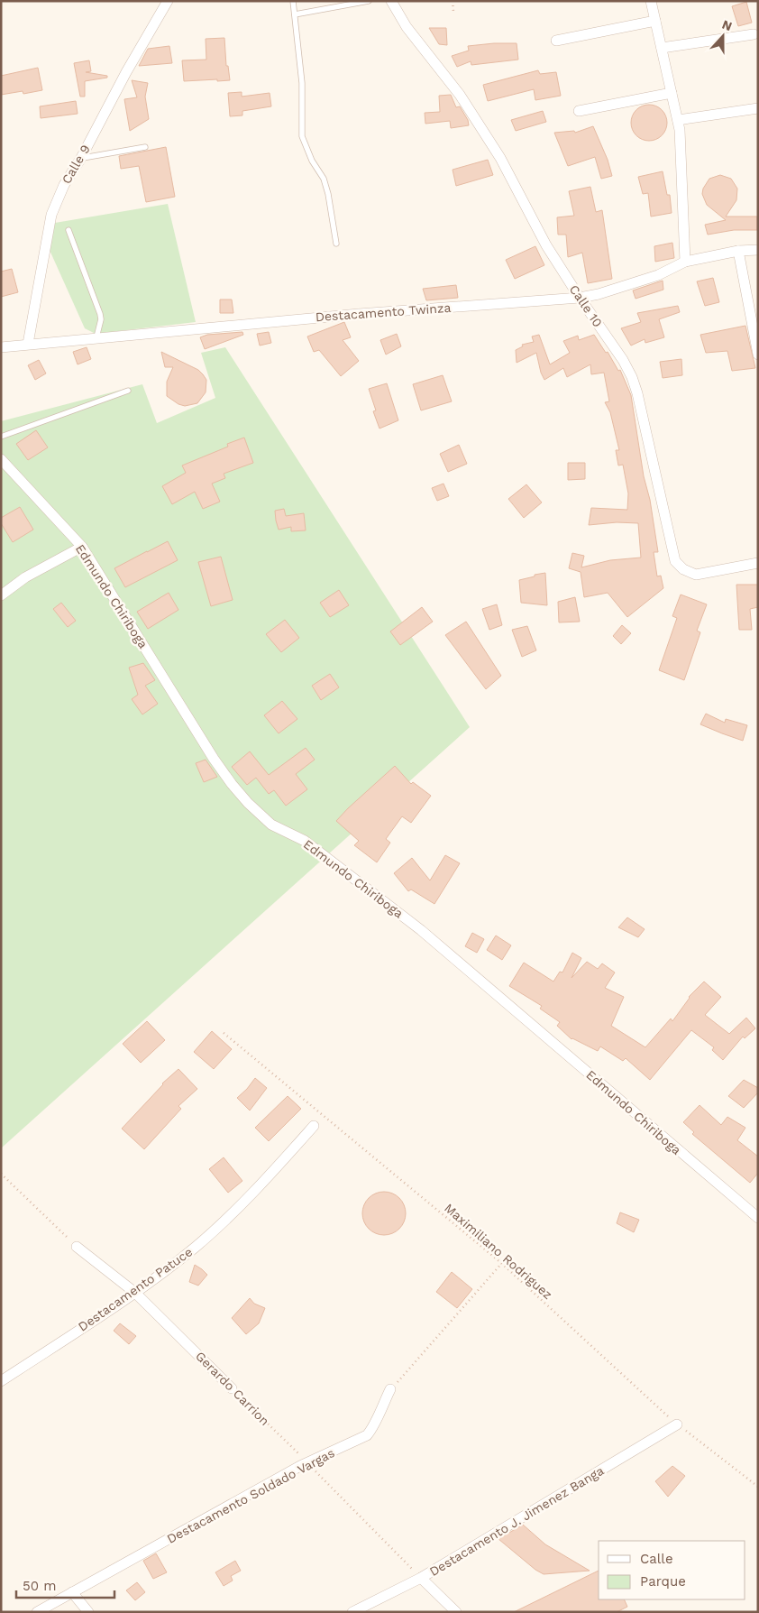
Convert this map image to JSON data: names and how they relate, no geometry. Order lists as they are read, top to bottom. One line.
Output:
{"streets":{"street":["Calle 9","Calle 10","Destacamento Twinza","Edmundo Chiriboga","Destacamento Patuce","Gerardo Carrion","Destacamento Soldado Vargas","Destacamento J. Jimenez Banga"],"path":["Maximiliano Rodriguez"]},"crossings":[["Calle 9","Destacamento Twinza"],["Calle 10","Destacamento Twinza"],["Maximiliano Rodriguez","Destacamento J. Jimenez Banga"],["Destacamento Patuce","Gerardo Carrion"],["Gerardo Carrion","Destacamento Soldado Vargas"],["Gerardo Carrion","Destacamento J. Jimenez Banga"]],"legend":["Calle","Parque"],"scale_bar":"50 m","north":"top"}
